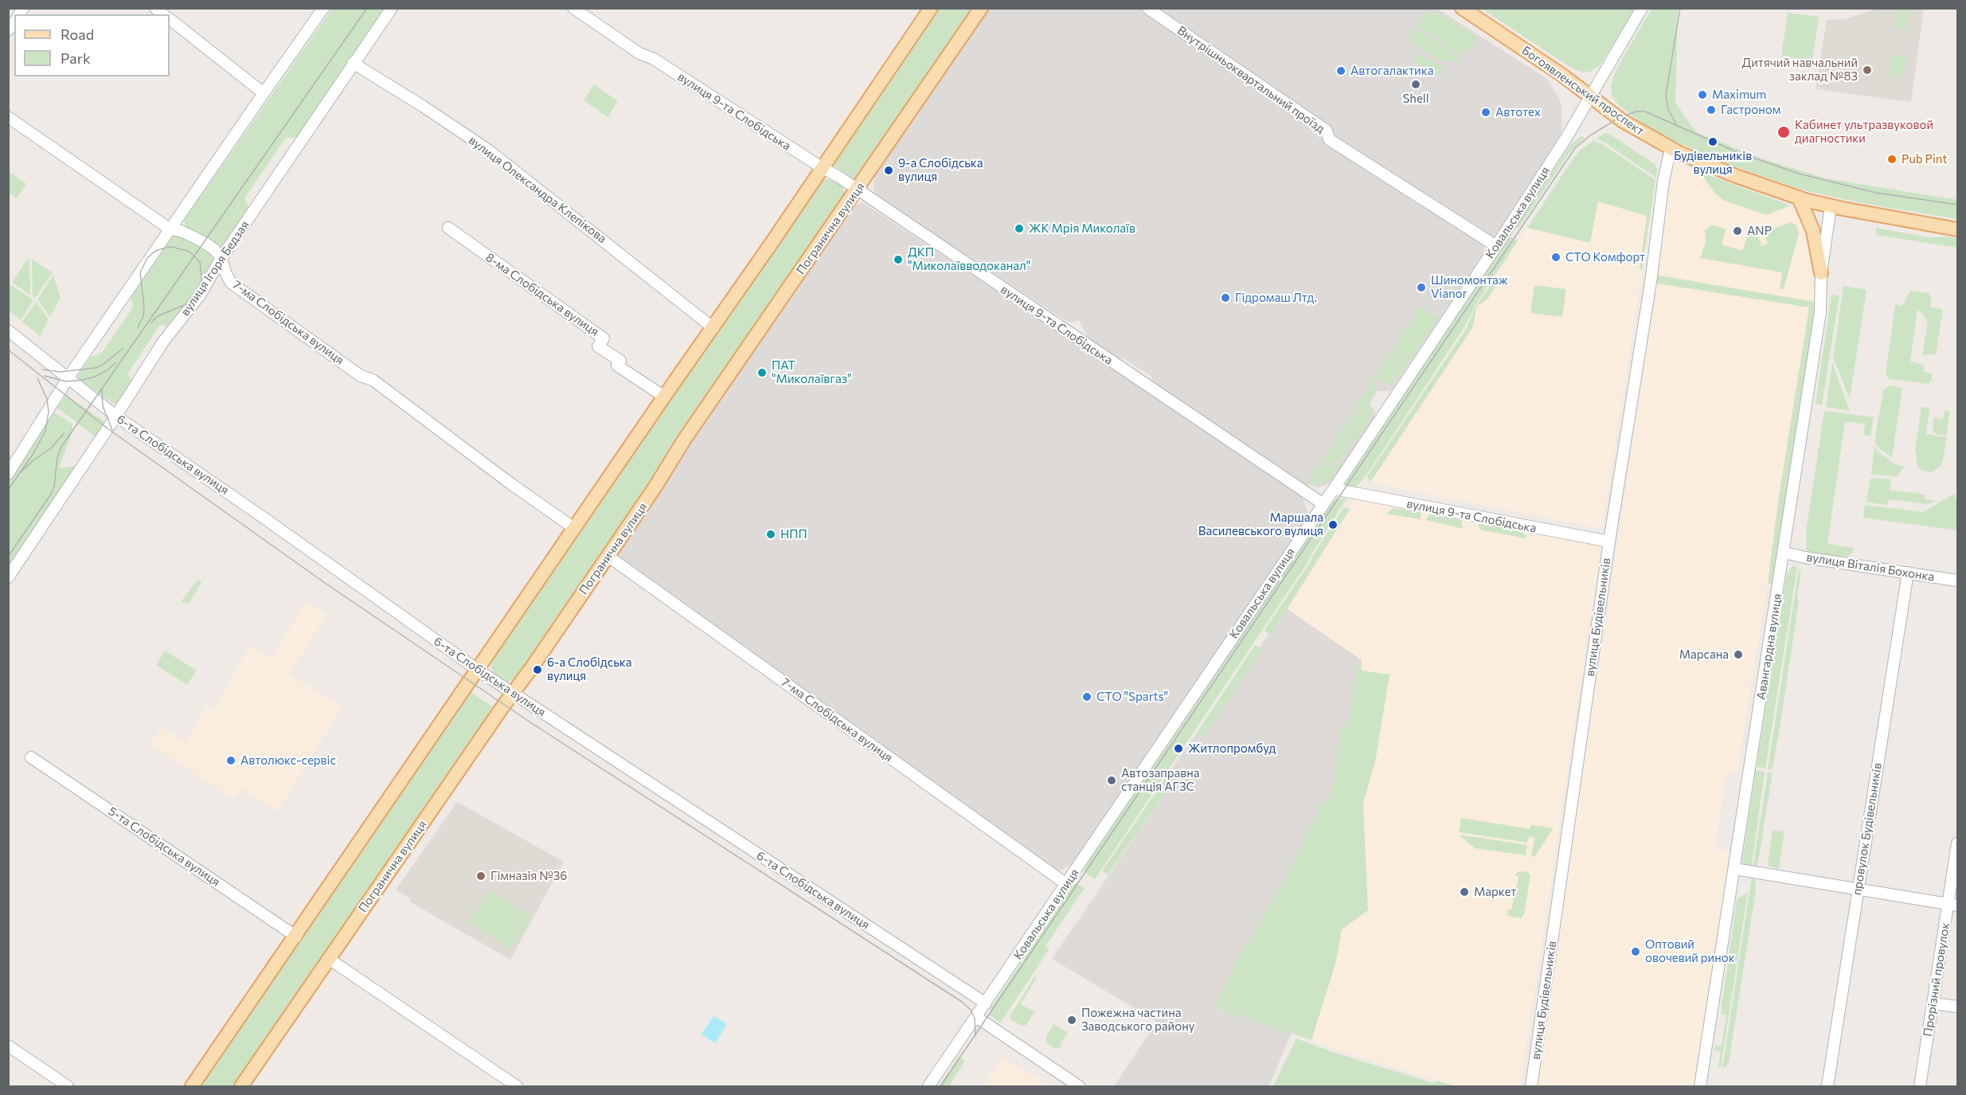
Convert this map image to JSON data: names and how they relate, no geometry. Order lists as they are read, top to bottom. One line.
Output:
{"streets":{"main road":["Богоявленський проспект","Погранична вулиця"],"street":["Внутрішньоквартальний проїзд","вулиця 9-та Слобідська","вулиця Олександра Клепікова","Ковальська вулиця","вулиця Ігоря Бедзая","8-ма Слобідська вулиця","7-ма Слобідська вулиця","6-та Слобідська вулиця","вулиця Віталія Бохонка","вулиця Будівельників","Авангардна вулиця","провулок Будівельників","5-та Слобідська вулиця","Прорізний провулок"]},"crossings":[["Внутрішньоквартальний проїзд","Ковальська вулиця"],["Богоявленський проспект","Ковальська вулиця"],["Богоявленський проспект","вулиця Будівельників"],["Богоявленський проспект","Авангардна вулиця"],["вулиця 9-та Слобідська","Ковальська вулиця"],["вулиця 9-та Слобідська","Погранична вулиця"],["вулиця 9-та Слобідська","вулиця Будівельників"],["вулиця Олександра Клепікова","вулиця Ігоря Бедзая"],["Ковальська вулиця","7-ма Слобідська вулиця"],["Ковальська вулиця","6-та Слобідська вулиця"],["Погранична вулиця","7-ма Слобідська вулиця"],["Погранична вулиця","6-та Слобідська вулиця"],["вулиця Ігоря Бедзая","7-ма Слобідська вулиця"],["вулиця Ігоря Бедзая","6-та Слобідська вулиця"],["вулиця Віталія Бохонка","Авангардна вулиця"],["вулиця Віталія Бохонка","провулок Будівельників"]],"places":["Дитячий навчальний заклад №83","Автогалактика","Shell","Maximum","Гастроном","Автотех","Кабинет ультразвуковой диагностики","Будівельників вулиця","Pub Pint","9-а Слобідська вулиця","ЖК Мрія Миколаїв","ANP","СТО Комфорт","ДКП \"Миколаївводоканал\"","Шиномонтаж Vianor","Гідромаш Лтд.","ПАТ \"Миколаївгаз\"","Маршала Василевського вулиця","НПП","Марсана","6-а Слобідська вулиця","СТО \"Sparts\"","Житлопромбуд","Автолюкс-сервіс","Автозаправна станція АГЗС","Гімназія №36","Маркет","Оптовий овочевий ринок","Пожежна частина Заводського району"],"legend":["Road","Park"]}
